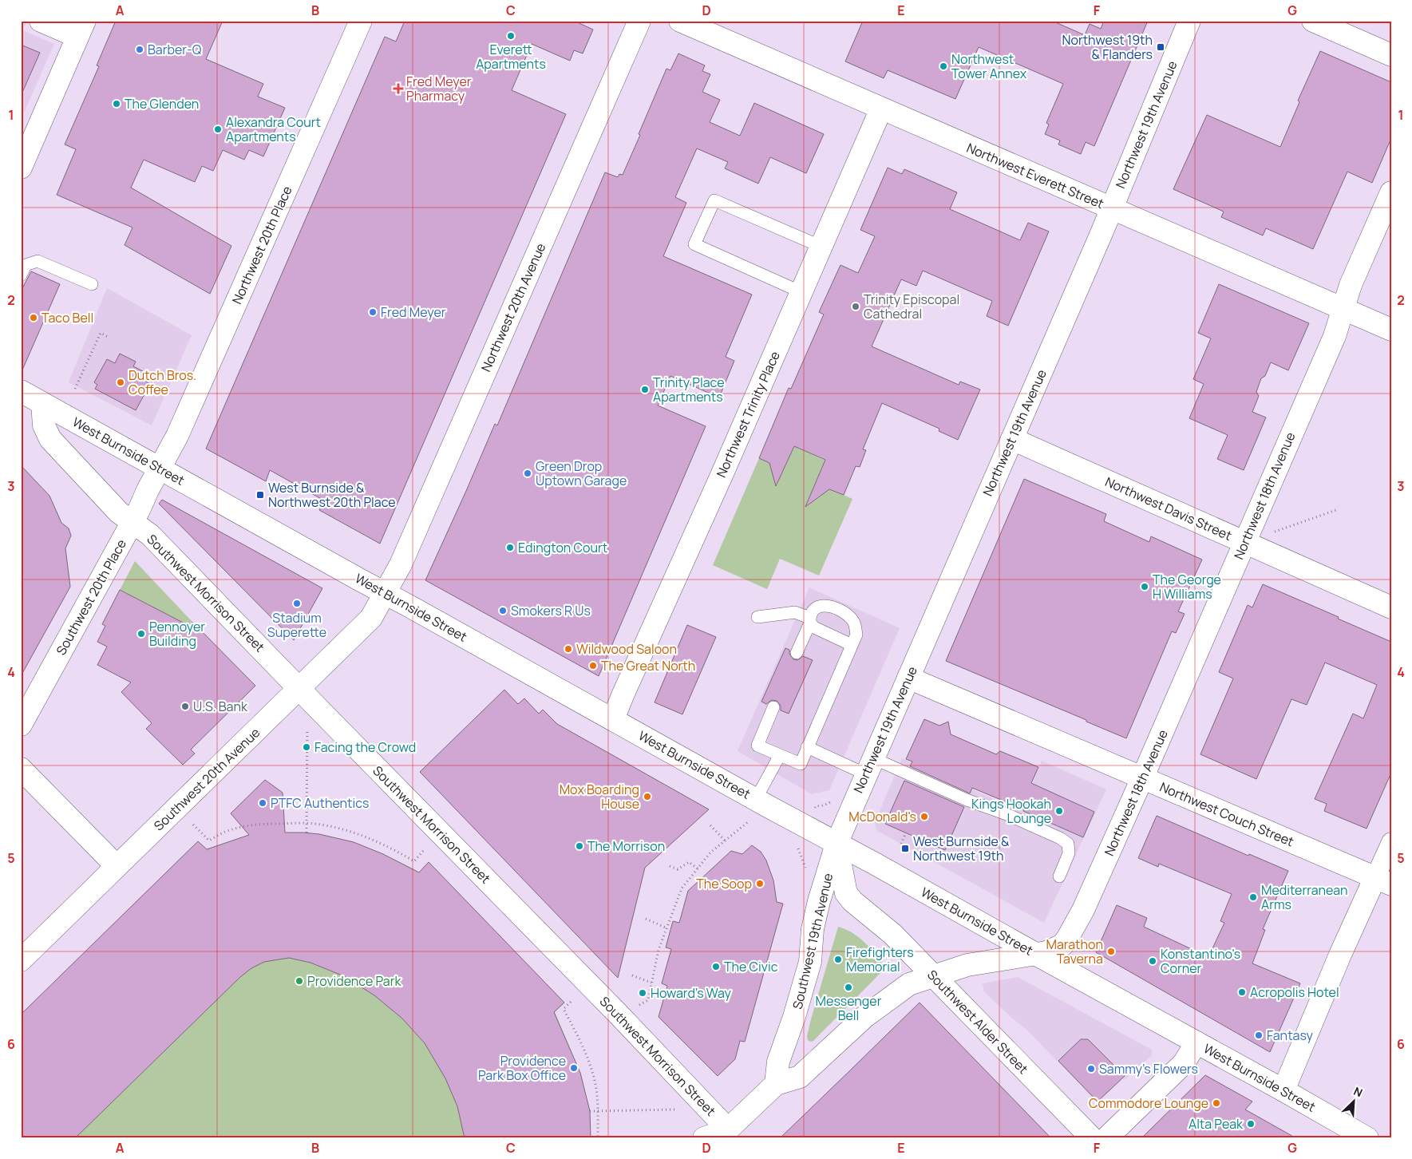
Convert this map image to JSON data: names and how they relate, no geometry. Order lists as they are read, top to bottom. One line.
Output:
{"streets":{"street":["Northwest 19th Avenue","Northwest Everett Street","Northwest 20th Place","Northwest 20th Avenue","Northwest Trinity Place","West Burnside Street","Northwest 18th Avenue","Northwest Davis Street","Southwest Morrison Street","Southwest 20th Place","Southwest 20th Avenue","Northwest Couch Street","Southwest 19th Avenue","Southwest Alder Street"]},"crossings":[["Northwest 19th Avenue","Northwest Everett Street"],["Northwest 19th Avenue","West Burnside Street"],["Northwest 19th Avenue","Northwest Davis Street"],["Northwest 19th Avenue","Northwest Couch Street"],["Northwest 19th Avenue","Southwest 19th Avenue"],["Northwest 19th Avenue","Southwest Alder Street"],["Northwest Everett Street","Northwest Trinity Place"],["Northwest Everett Street","Northwest 18th Avenue"],["Northwest 20th Place","West Burnside Street"],["Northwest 20th Place","Southwest 20th Place"],["Northwest 20th Avenue","West Burnside Street"],["Northwest 20th Avenue","Southwest 20th Avenue"],["Northwest Trinity Place","West Burnside Street"],["West Burnside Street","Northwest 18th Avenue"],["West Burnside Street","Southwest Morrison Street"],["West Burnside Street","Southwest 20th Place"],["West Burnside Street","Southwest 20th Avenue"],["West Burnside Street","Southwest 19th Avenue"],["West Burnside Street","Southwest Alder Street"],["Northwest 18th Avenue","Northwest Davis Street"],["Northwest 18th Avenue","Northwest Couch Street"],["Northwest 18th Avenue","Southwest 19th Avenue"],["Northwest 18th Avenue","Southwest Alder Street"],["Southwest Morrison Street","Southwest 20th Place"],["Southwest Morrison Street","Southwest 20th Avenue"],["Southwest 19th Avenue","Southwest Alder Street"]],"places":{"other":["Everett Apartments","Barber-Q","Northwest Tower Annex","The Glenden","Alexandra Court Apartments","Trinity Episcopal Cathedral","Fred Meyer","Taco Bell","Dutch Bros. Coffee","Trinity Place Apartments","Green Drop Uptown Garage","Edington Court","The George H Williams","Stadium Superette","Smokers R Us","Pennoyer Building","Wildwood Saloon","The Great North","U.S. Bank","Facing the Crowd","Mox Boarding House","PTFC Authentics","Kings Hookah Lounge","McDonald's","The Morrison","The Soop","Mediterranean Arms","Marathon Taverna","Firefighters Memorial","Konstantino's Corner","The Civic","Providence Park","Messenger Bell","Acropolis Hotel","Howard's Way","Fantasy","Providence Park Box Office","Sammy's Flowers","Commodore Lounge","Alta Peak"],"transit":["Northwest 19th & Flanders","West Burnside & Northwest 20th Place","West Burnside & Northwest 19th"],"health":["Fred Meyer Pharmacy"]},"north":"top right","grid":{"columns":["A","B","C","D","E","F","G"],"rows":["1","2","3","4","5","6"]}}
